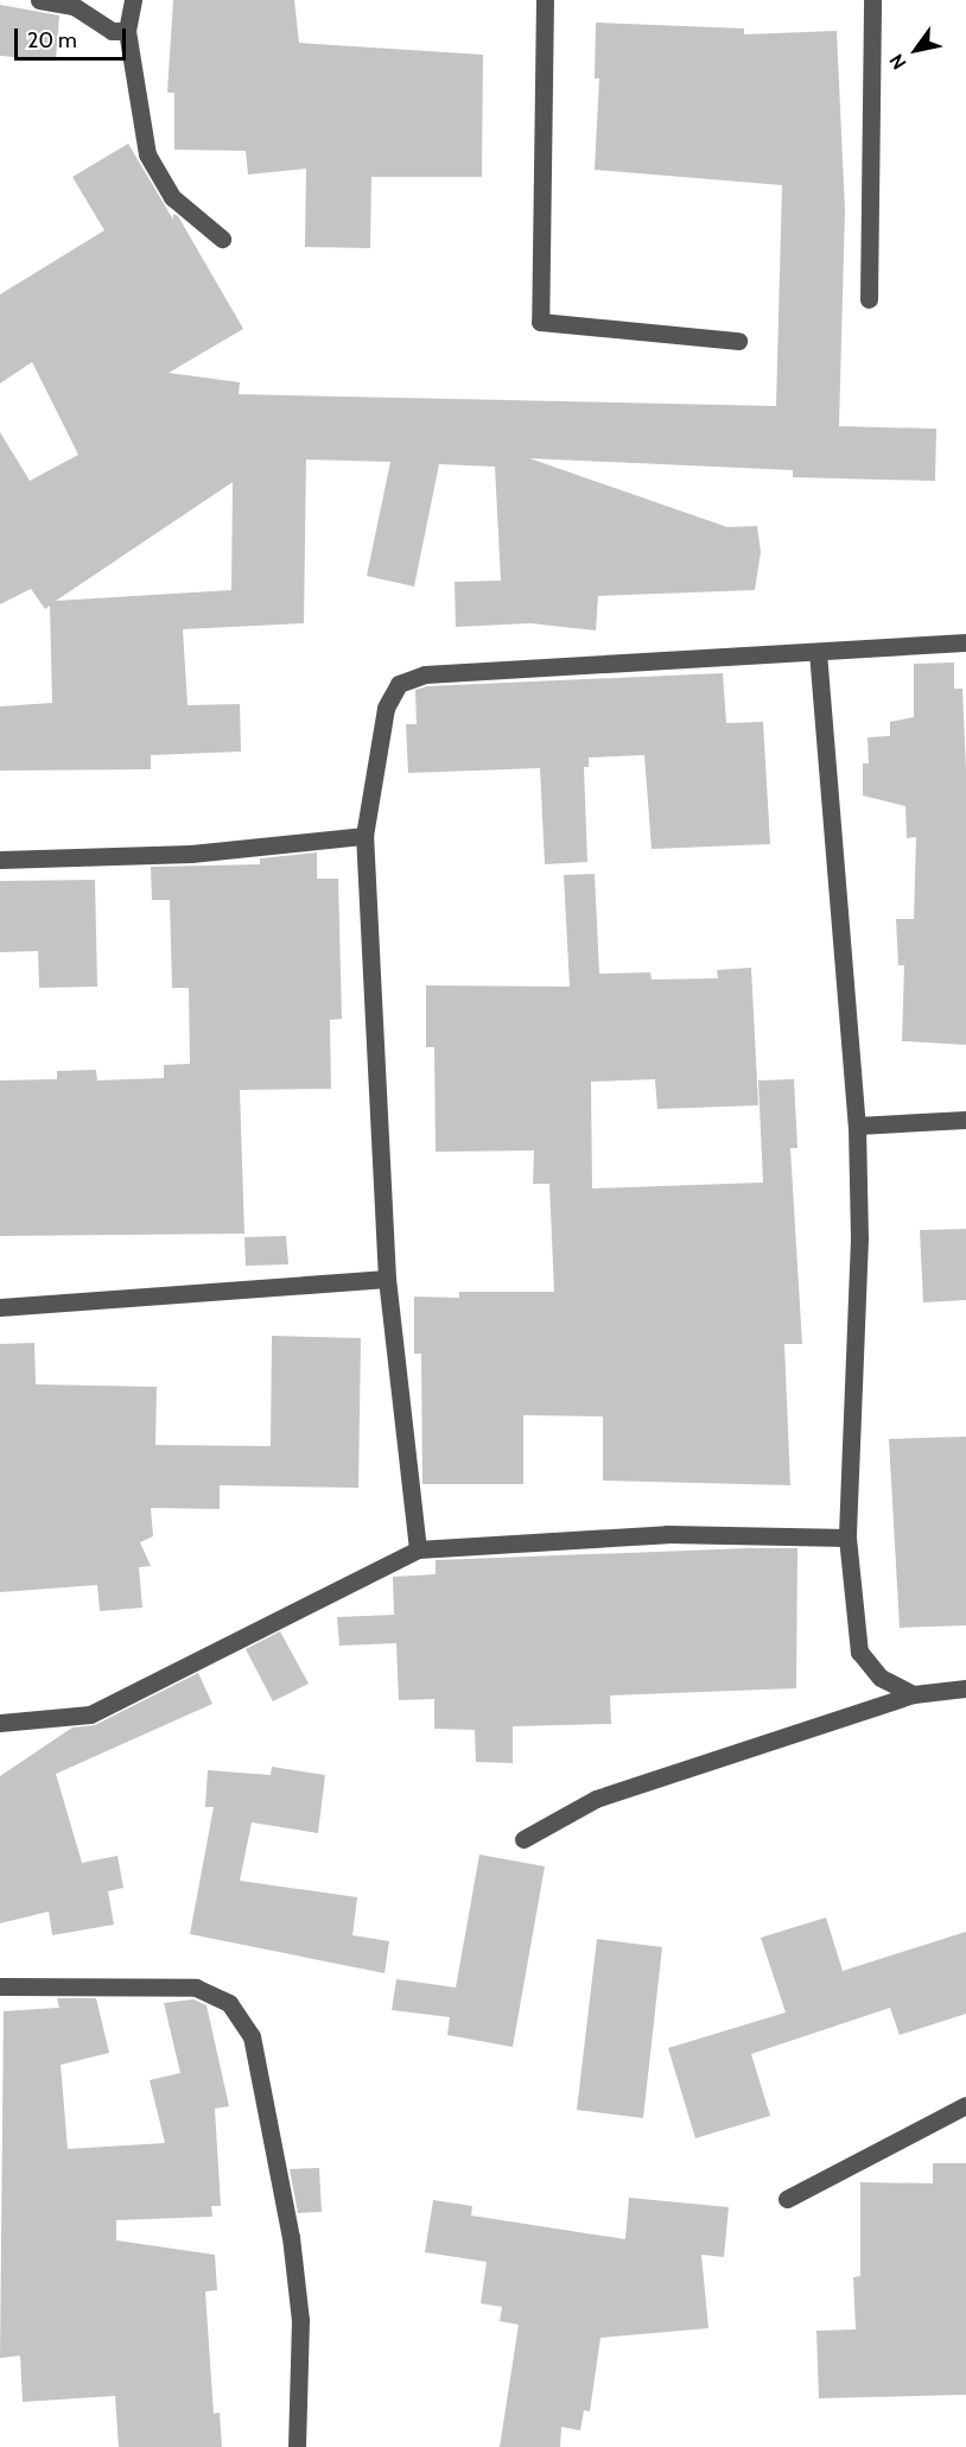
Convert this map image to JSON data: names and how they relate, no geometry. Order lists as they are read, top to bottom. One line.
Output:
{"scale_bar":"20 m","north":"bottom left"}
